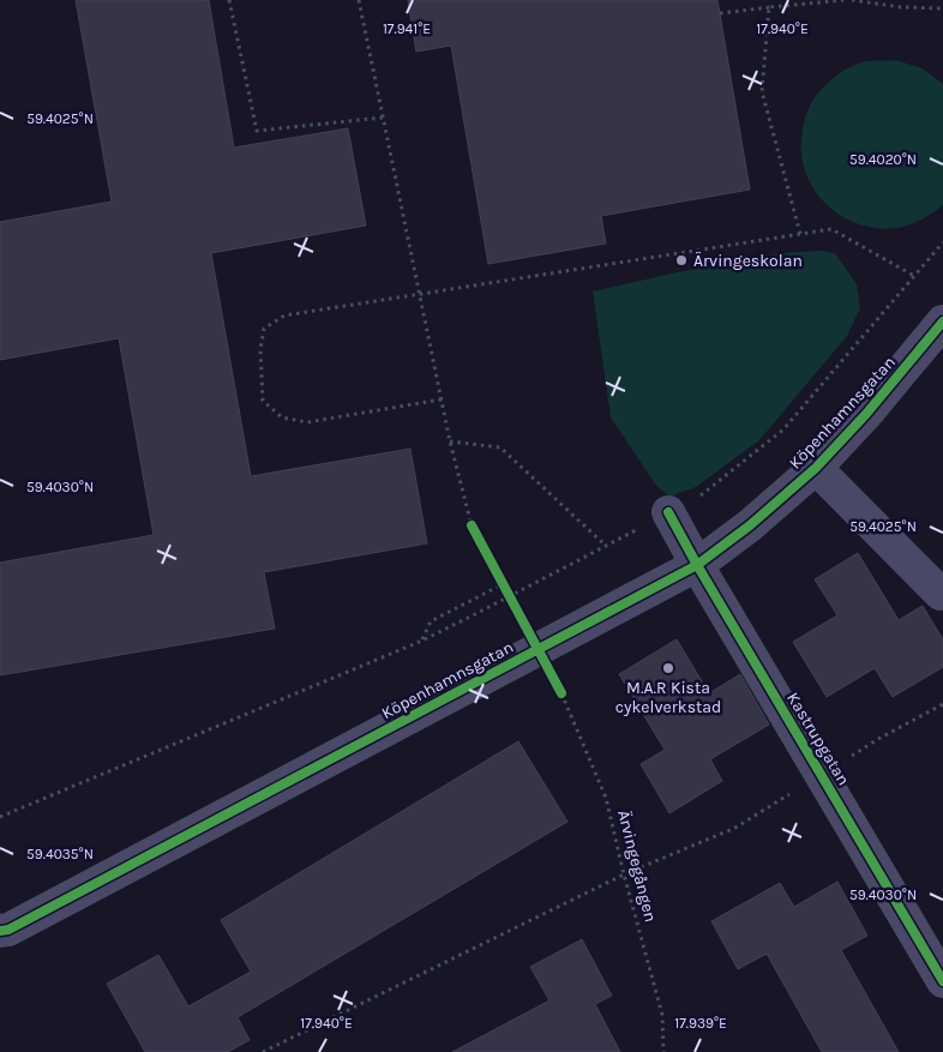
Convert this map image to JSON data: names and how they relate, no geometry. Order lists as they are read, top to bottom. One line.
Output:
{"streets":{"street":["Köpenhamnsgatan","Kastrupgatan"],"path":["Ärvingegången"]},"crossings":[["Köpenhamnsgatan","Kastrupgatan"]],"places":["Ärvingeskolan","M.A.R Kista cykelverkstad"],"coordinates":["17.941°E","17.940°E","59.4025°N","59.4020°N","59.4030°N","59.4035°N","17.939°E"]}
